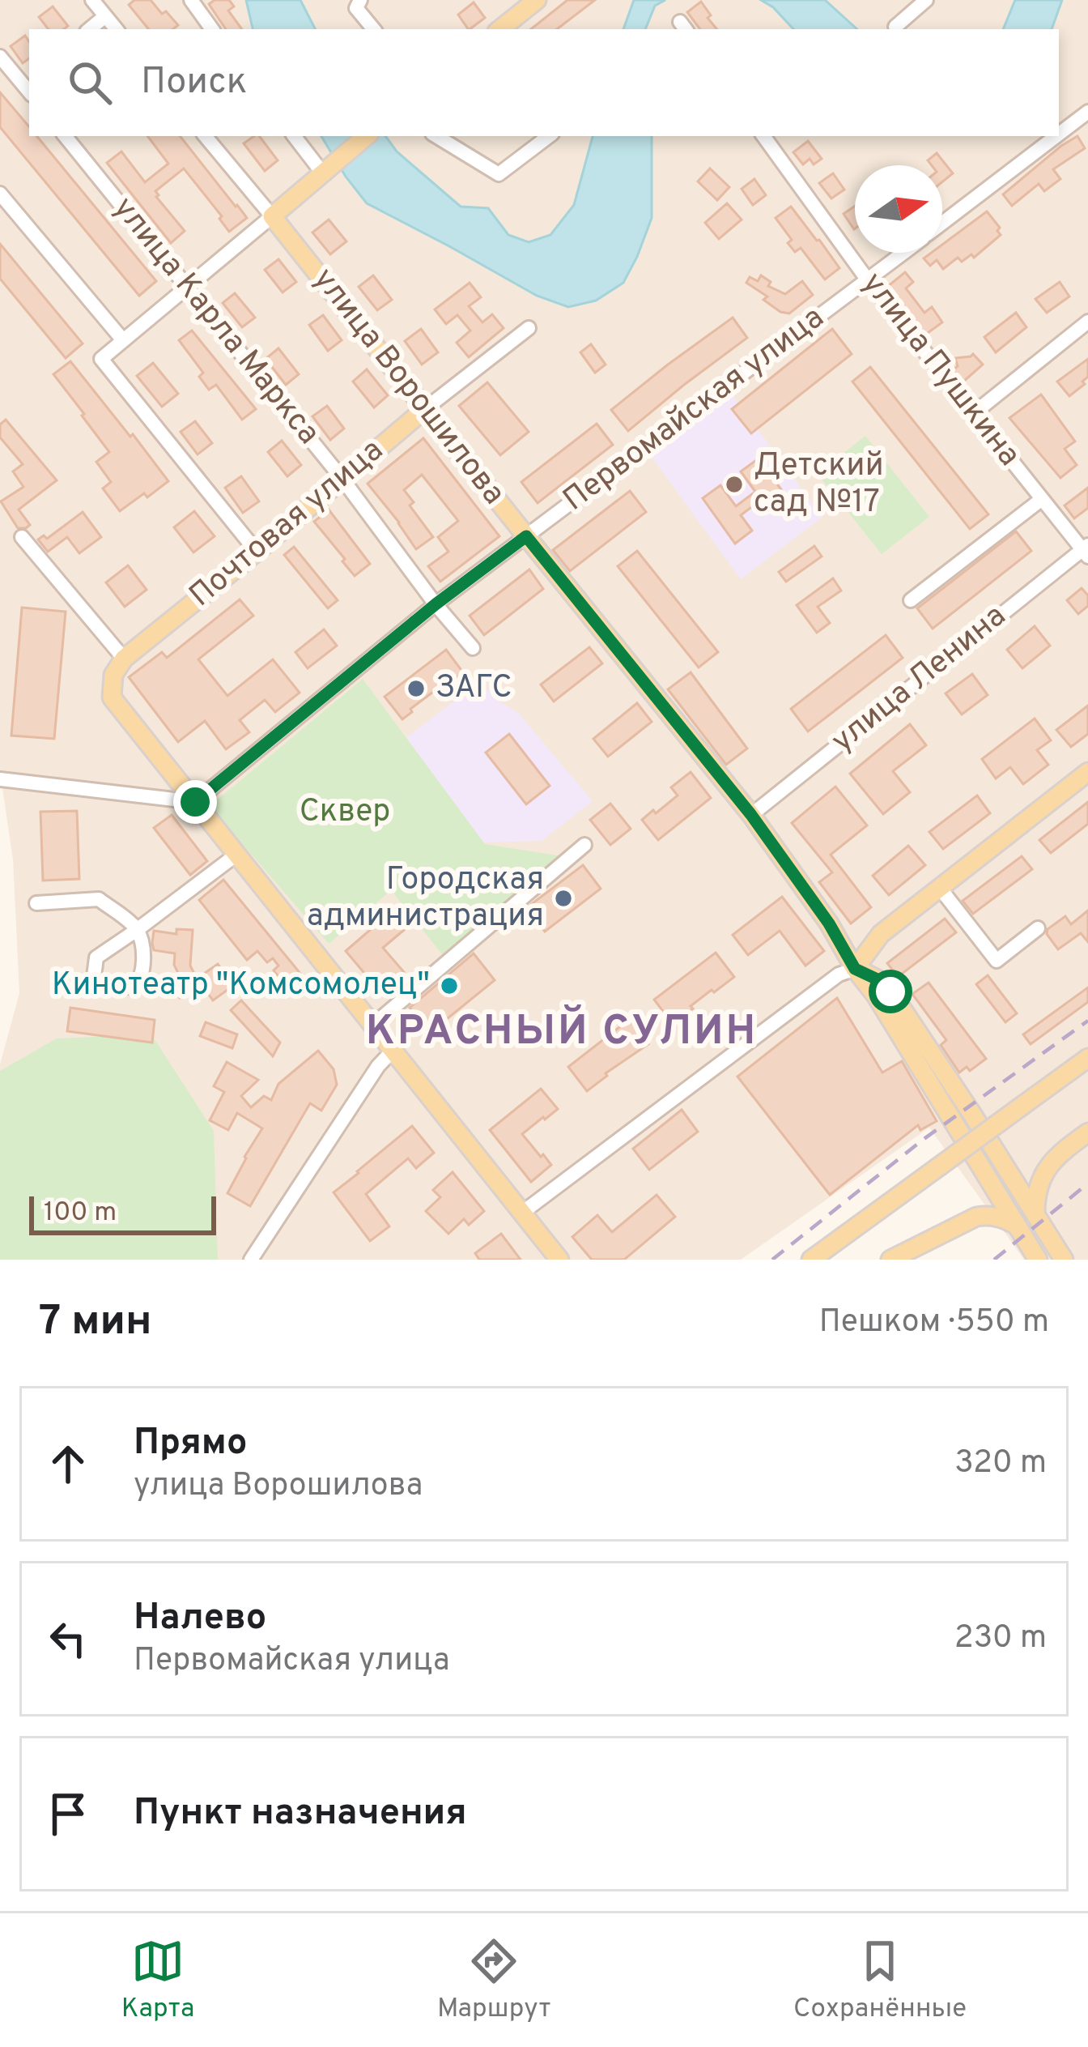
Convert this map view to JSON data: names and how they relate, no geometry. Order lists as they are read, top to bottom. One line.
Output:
{"streets":{"main road":["улица Ворошилова","Почтовая улица"],"street":["улица Карла Маркса","улица Пушкина","Первомайская улица","улица Ленина"]},"crossings":[["улица Карла Маркса","Первомайская улица"],["улица Карла Маркса","Почтовая улица"],["улица Пушкина","Первомайская улица"],["улица Пушкина","улица Ленина"],["улица Ворошилова","Первомайская улица"],["улица Ворошилова","Почтовая улица"],["улица Ворошилова","улица Ленина"]],"districts":["КРАСНЫЙ СУЛИН"],"parks":["Сквер"],"places":["Детский сад №17","ЗАГС","Городская администрация","Кинотеатр \"Комсомолец\""],"scale_bar":"100 m","north":"right","page":{"search":"Поиск","scale":"100 m","heading":["7 мин","Пешком · 550 m"],"list":[["Прямо","улица Ворошилова","320 m"],["Налево","Первомайская улица","230 m"],"Пункт назначения"],"nav":["Карта","Маршрут","Сохранённые"]}}
